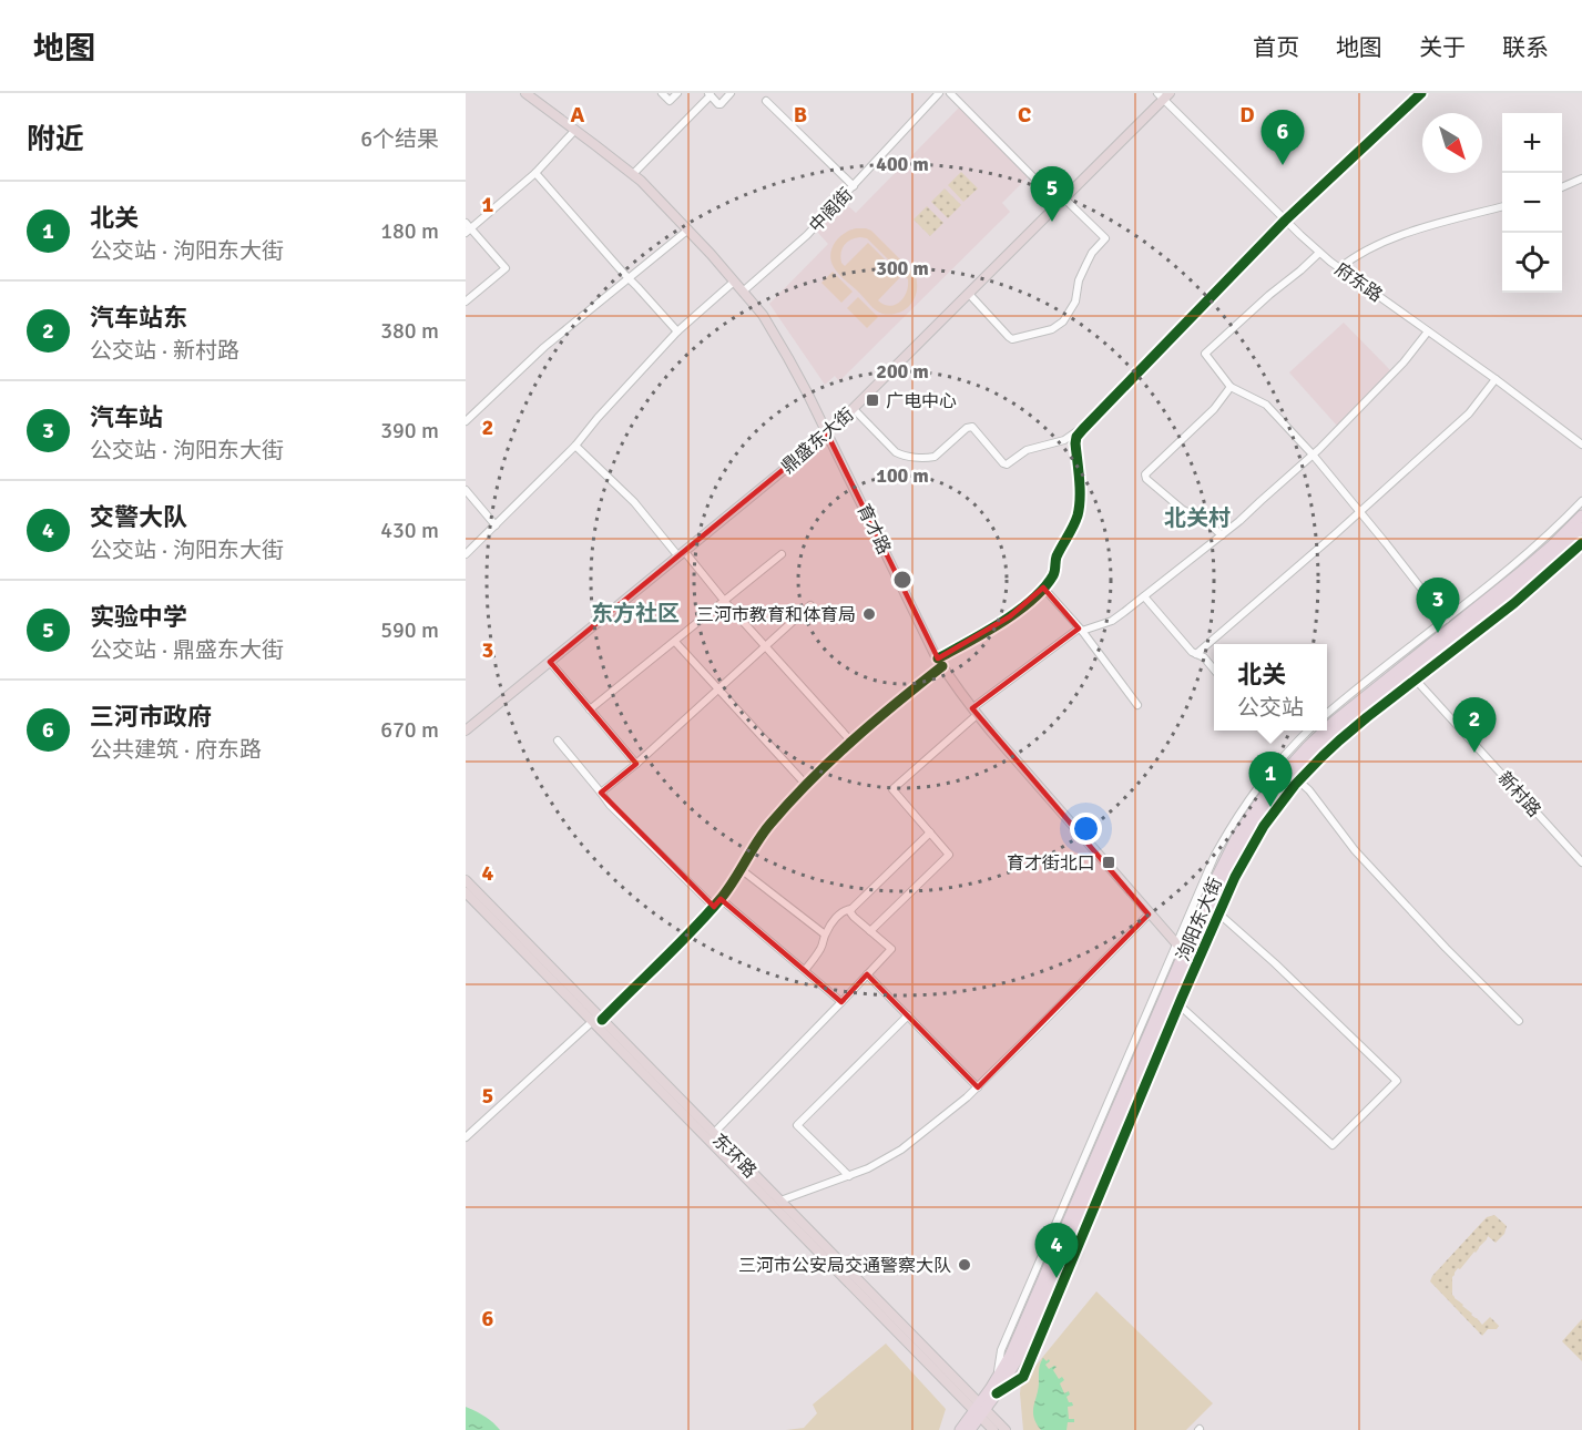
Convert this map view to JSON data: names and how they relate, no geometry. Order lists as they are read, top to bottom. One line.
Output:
{"streets":{"highway":["泃阳东大街"],"main road":["鼎盛东大街","育才路","东环路"],"street":["中阁街","府东路","新村路"]},"crossings":[["中阁街","育才路"],["府东路","鼎盛东大街"],["鼎盛东大街","育才路"],["育才路","泃阳东大街"],["新村路","泃阳东大街"],["泃阳东大街","东环路"]],"districts":["北关村","东方社区"],"places":{"transit":["广电中心","育才街北口"],"other":["三河市教育和体育局","三河市公安局交通警察大队"]},"north":"bottom right","page":{"header":"地图","nav":["首页","地图","关于","联系"],"heading":["附近","6个结果"],"pins":["6","5","3","2","1","4"],"map_buttons":["+","−"],"list":[{"mark":"1","name":"北关","note":"公交站 · 泃阳东大街","value":"180 m"},{"mark":"2","name":"汽车站东","note":"公交站 · 新村路","value":"380 m"},{"mark":"3","name":"汽车站","note":"公交站 · 泃阳东大街","value":"390 m"},{"mark":"4","name":"交警大队","note":"公交站 · 泃阳东大街","value":"430 m"},{"mark":"5","name":"实验中学","note":"公交站 · 鼎盛东大街","value":"590 m"},{"mark":"6","name":"三河市政府","note":"公共建筑 · 府东路","value":"670 m"}],"popup":["北关","公交站"]},"grid":{"columns":["A","B","C","D"],"rows":["1","2","3","4","5","6"]},"rings":["400 m","300 m","200 m","100 m"]}
